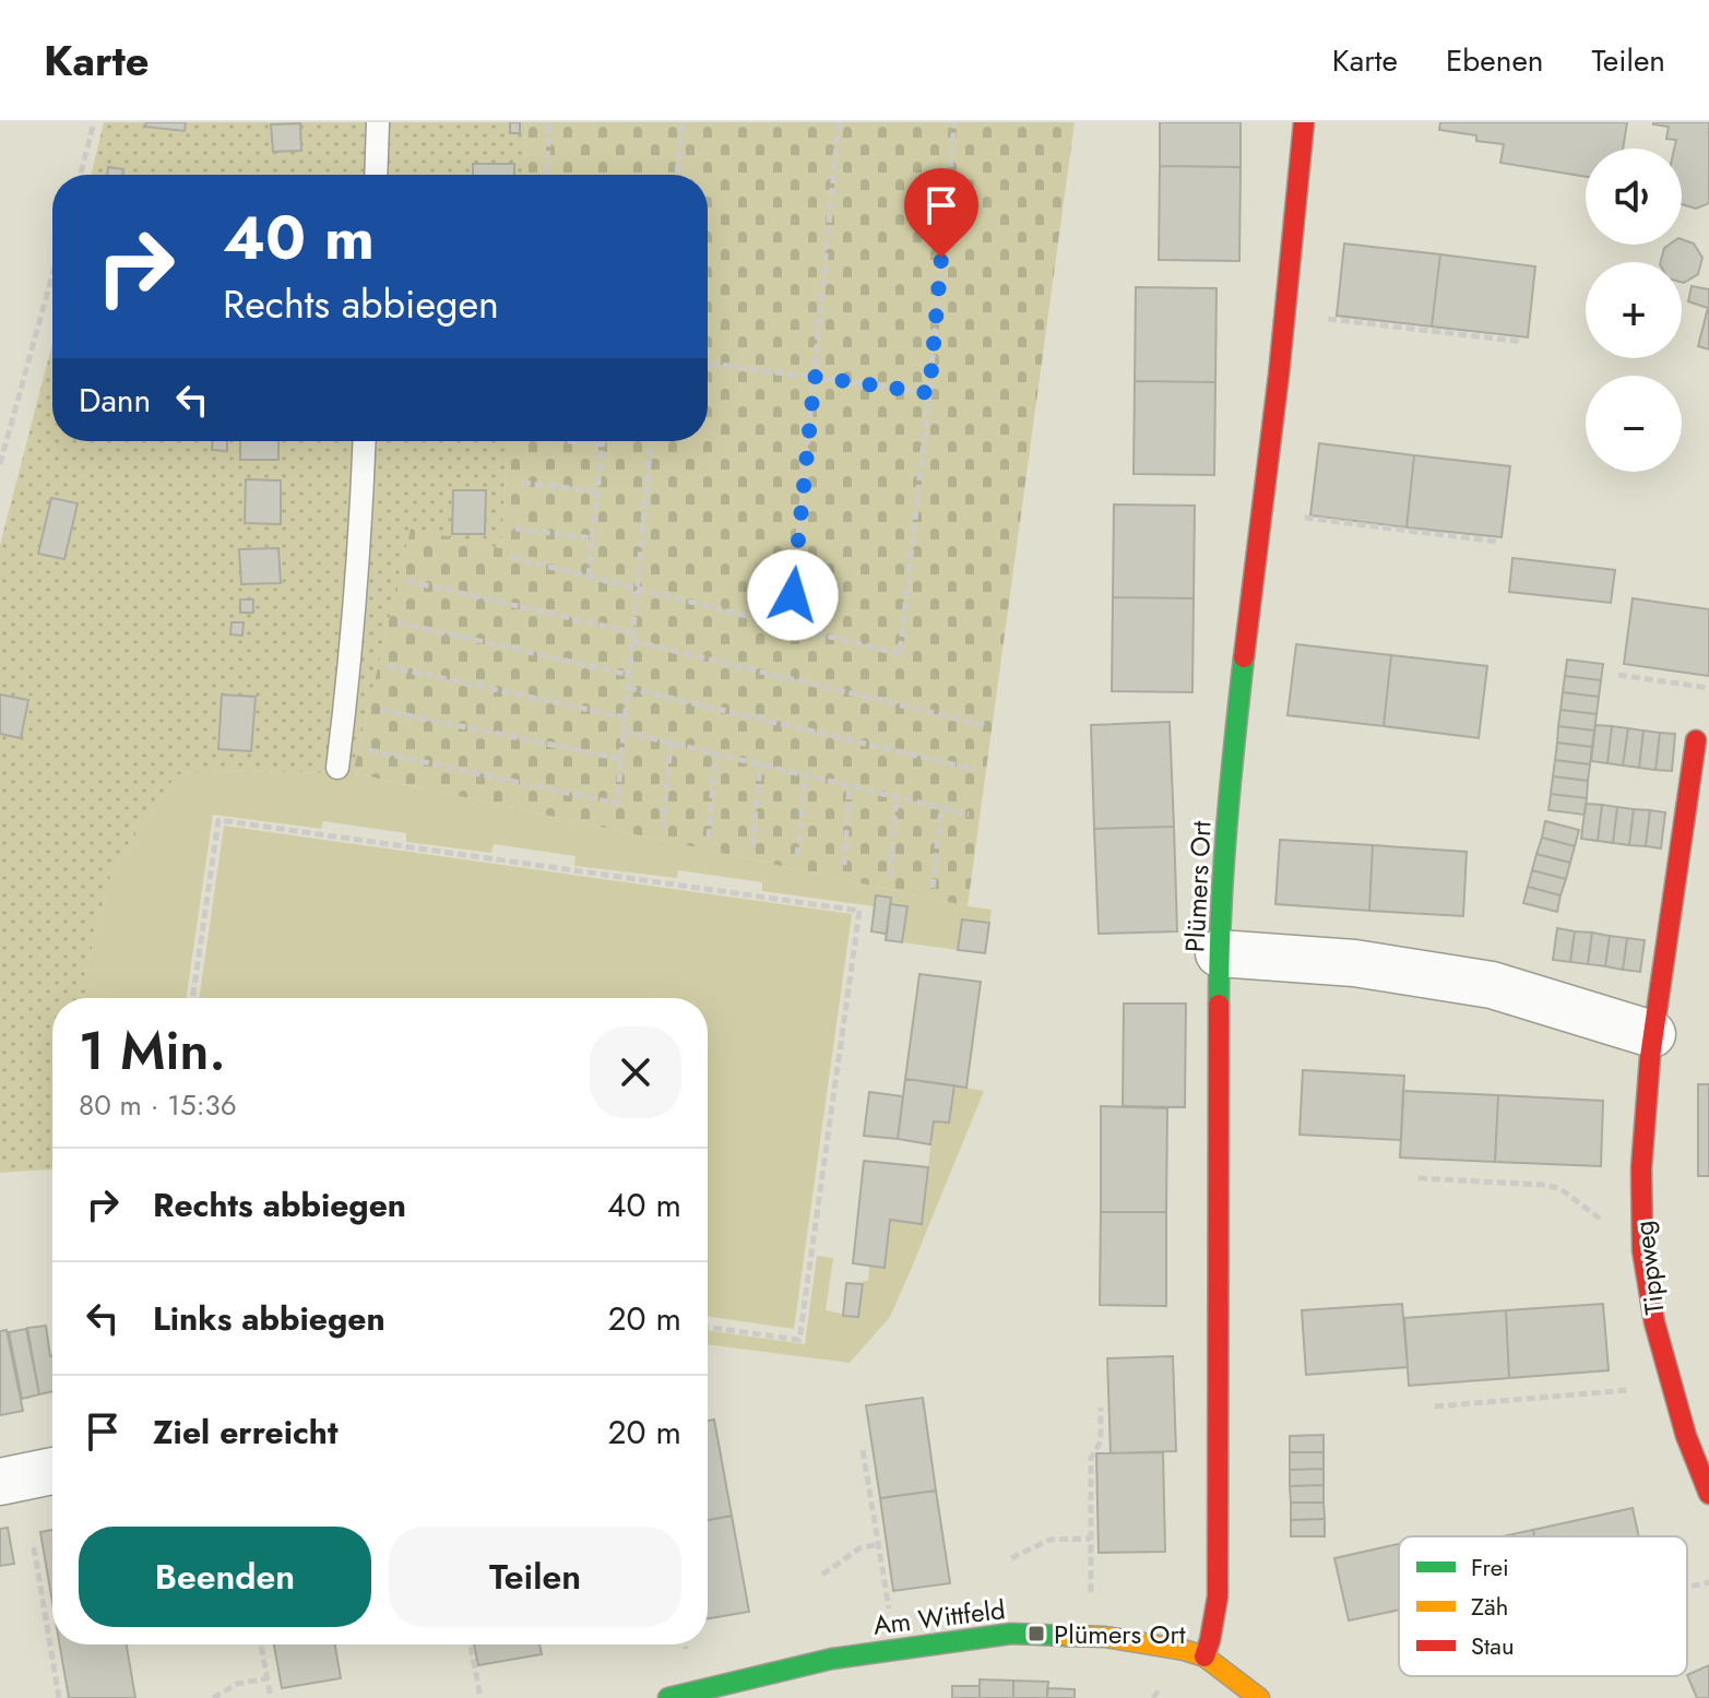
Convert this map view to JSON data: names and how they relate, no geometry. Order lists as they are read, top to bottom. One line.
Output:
{"streets":{"street":["Plümers Ort","Tippweg","Am Wittfeld"]},"crossings":[["Plümers Ort","Am Wittfeld"]],"places":{"transit":["Plümers Ort"]},"legend":["Frei","Zäh","Stau"],"page":{"header":"Karte","nav":["Karte","Ebenen","Teilen"],"map_buttons":["+","−"],"turn":["40 m","Rechts abbiegen"],"then":"Dann","heading":["1 Min.","80 m · 15:36"],"list":[{"name":"Rechts abbiegen","value":"40 m"},{"name":"Links abbiegen","value":"20 m"},{"name":"Ziel erreicht","value":"20 m"}],"buttons":["Beenden","Teilen"]}}
